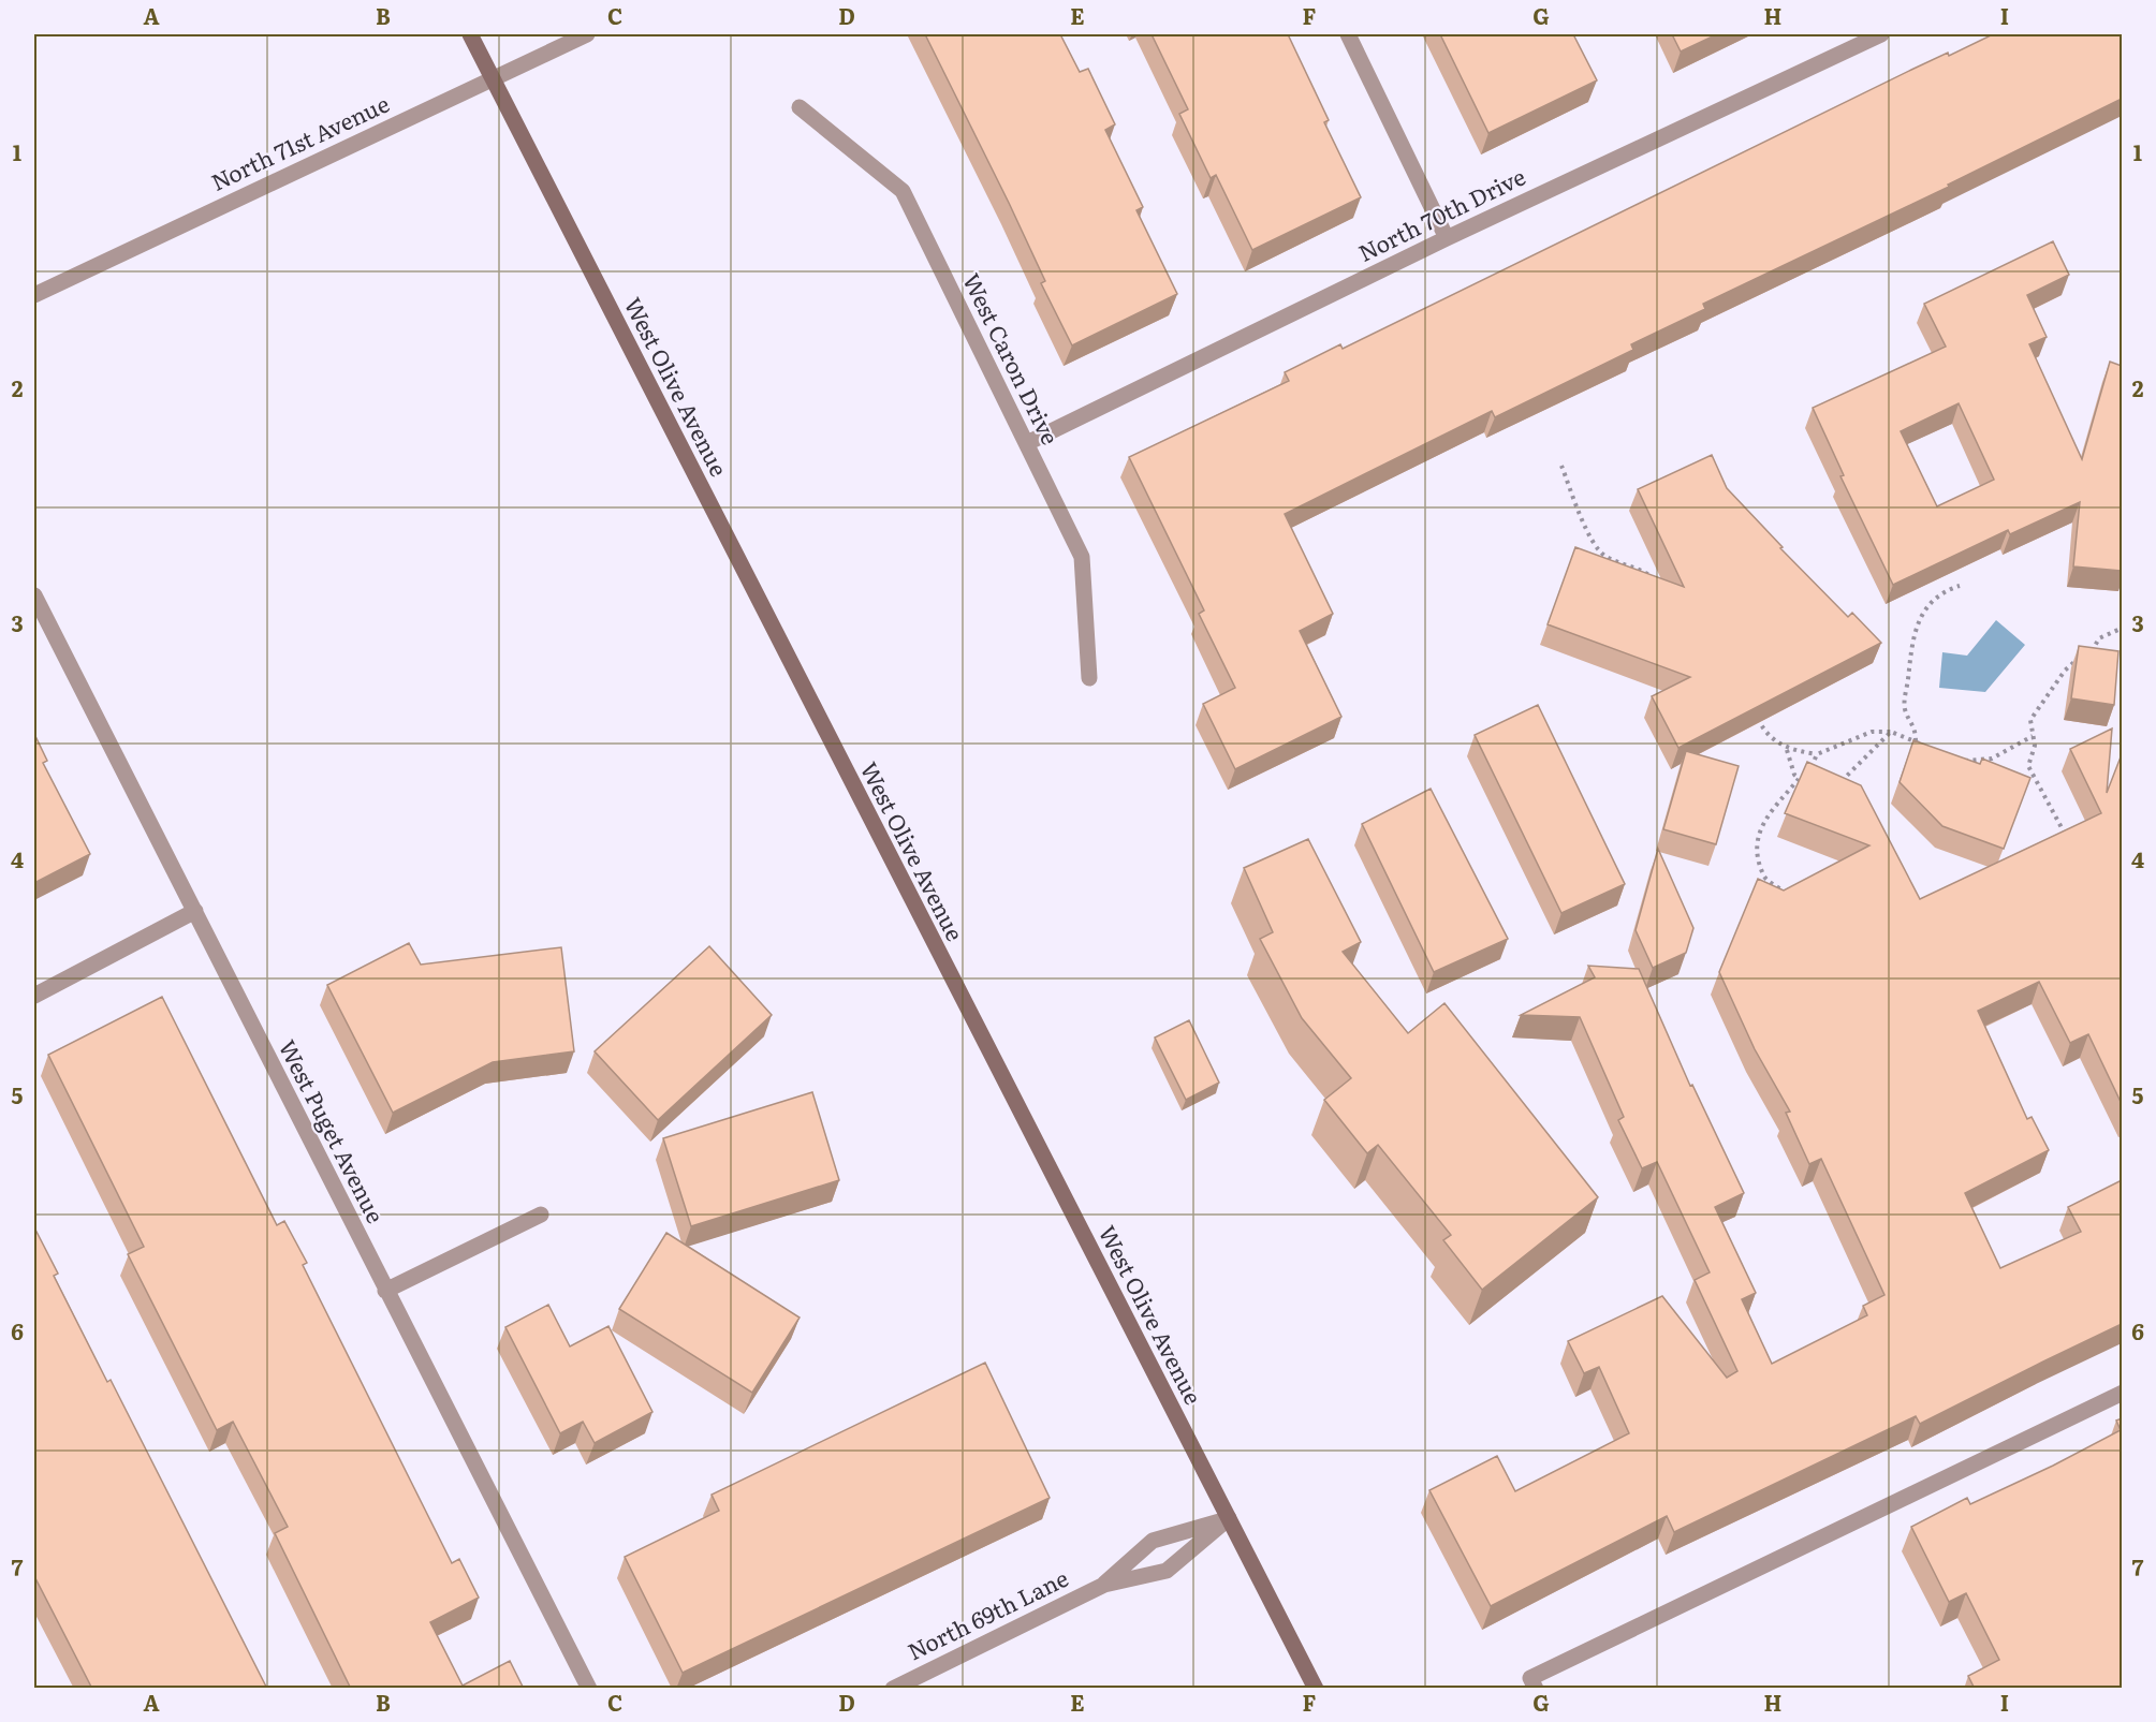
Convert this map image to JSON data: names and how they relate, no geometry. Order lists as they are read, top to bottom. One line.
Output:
{"streets":{"main road":["West Olive Avenue"],"street":["North 71st Avenue","North 70th Drive","West Caron Drive","West Puget Avenue","North 69th Lane"]},"crossings":[["North 71st Avenue","West Olive Avenue"],["North 70th Drive","West Caron Drive"],["West Olive Avenue","North 69th Lane"]],"grid":{"columns":["A","B","C","D","E","F","G","H","I"],"rows":["1","2","3","4","5","6","7"]}}
